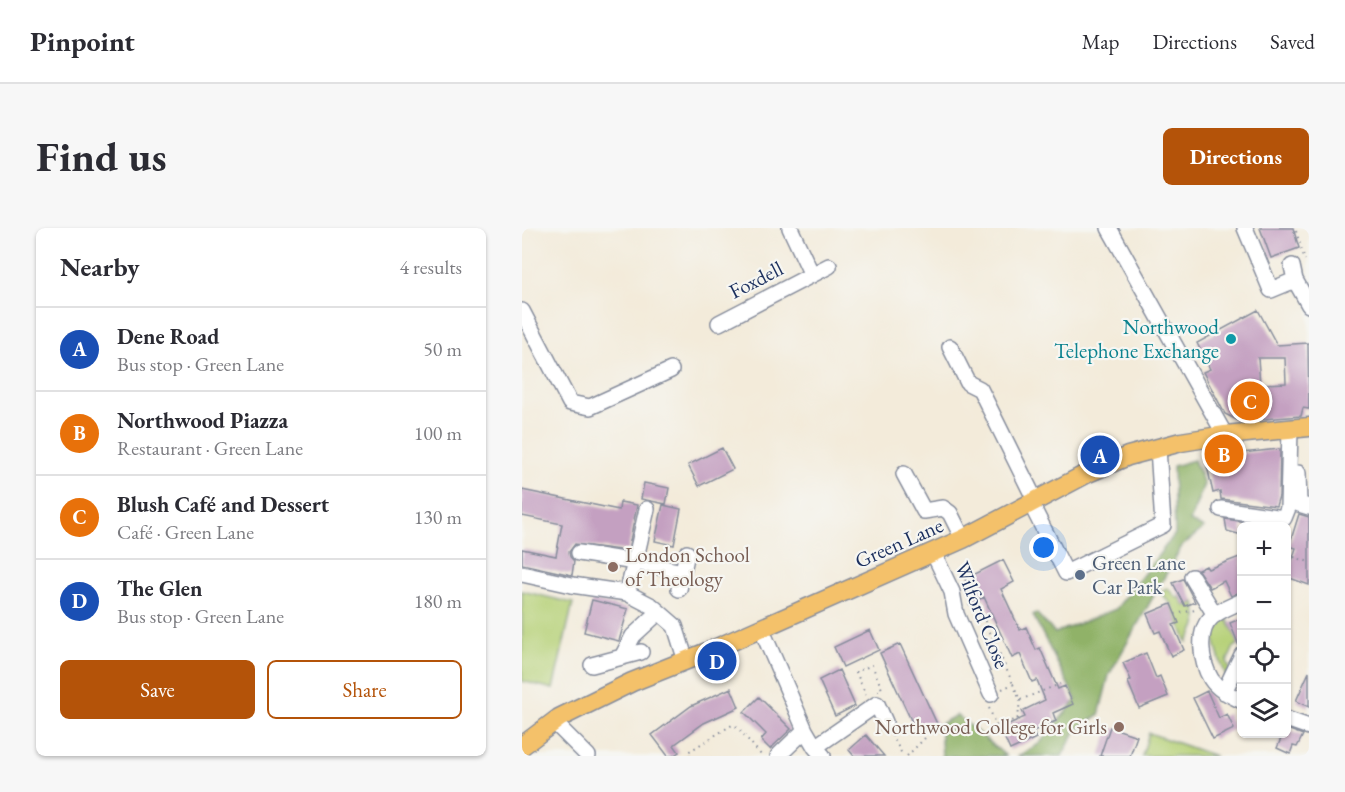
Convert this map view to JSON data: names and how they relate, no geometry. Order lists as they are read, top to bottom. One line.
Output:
{"streets":{"main road":["Green Lane"],"street":["Foxdell","Wilford Close"]},"crossings":[["Green Lane","Wilford Close"]],"places":["Northwood Telephone Exchange","London School of Theology","Green Lane Car Park","Northwood College for Girls"],"page":{"header":"Pinpoint","nav":["Map","Directions","Saved"],"buttons":["Directions",["Save","Share"]],"title":"Find us","heading":["Nearby","4 results"],"list":[{"mark":"A","name":"Dene Road","note":"Bus stop · Green Lane","value":"50 m"},{"mark":"B","name":"Northwood Piazza","note":"Restaurant · Green Lane","value":"100 m"},{"mark":"C","name":"Blush Café and Dessert","note":"Café · Green Lane","value":"130 m"},{"mark":"D","name":"The Glen","note":"Bus stop · Green Lane","value":"180 m"}],"pins":["C","B","A","D"],"map_buttons":["+","−"]}}
